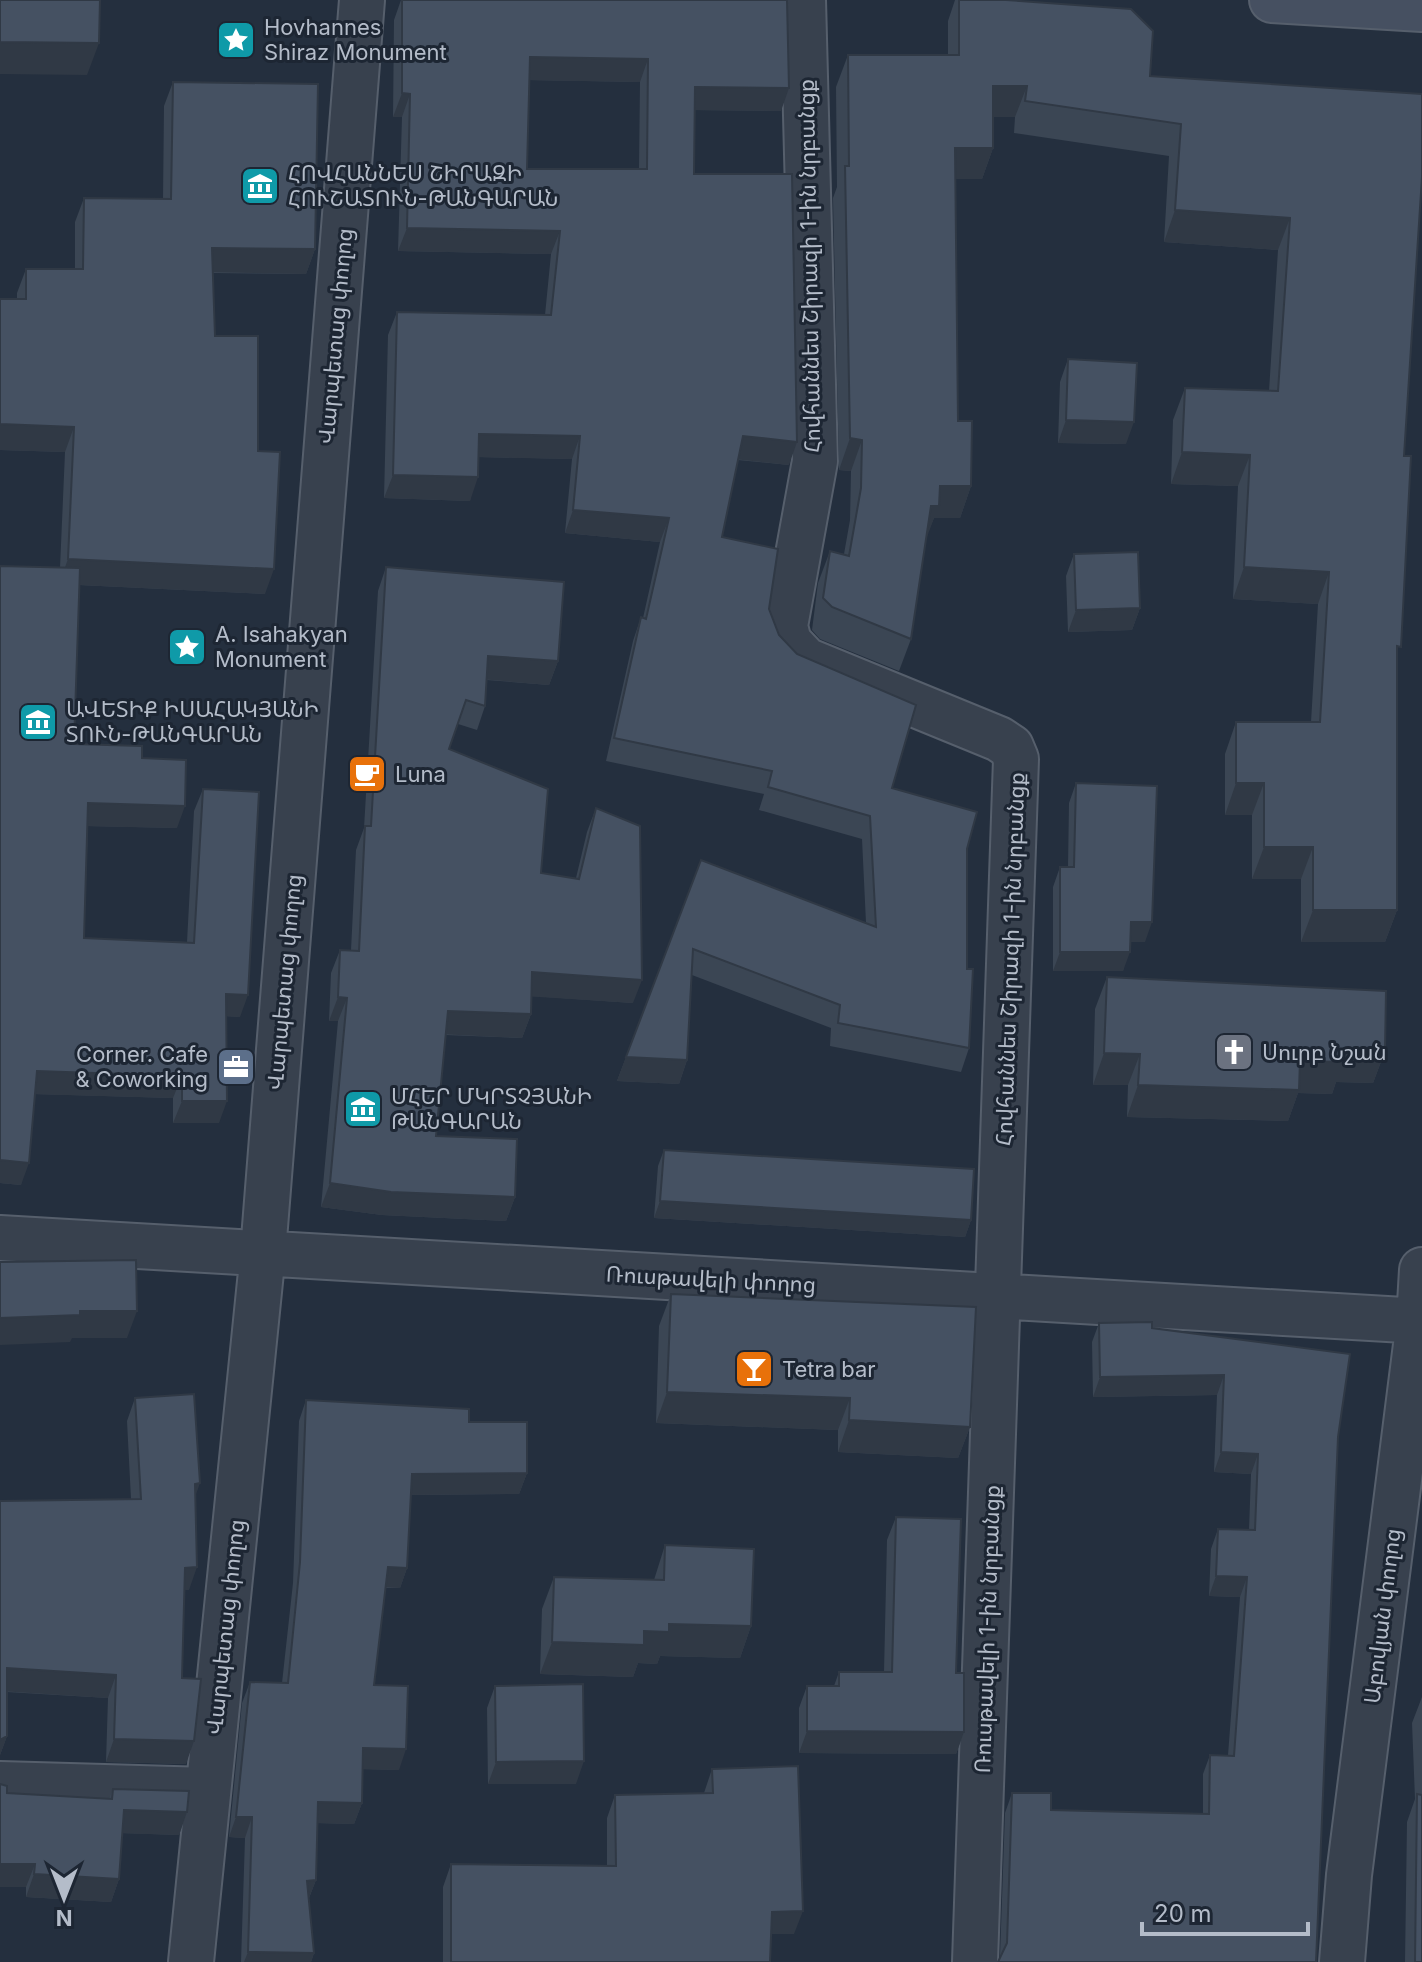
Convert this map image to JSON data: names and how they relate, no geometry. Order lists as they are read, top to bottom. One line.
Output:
{"streets":{"street":["Հովհաննես Շիրազի 1-ին նրբանցք","Վարպետաց փողոց","Ռուսթավելի փողոց","Աբովյան փողոց","Ռուսթավելի 1-ին նրբանցք"]},"crossings":[["Հովհաննես Շիրազի 1-ին նրբանցք","Ռուսթավելի փողոց"],["Հովհաննես Շիրազի 1-ին նրբանցք","Ռուսթավելի 1-ին նրբանցք"],["Վարպետաց փողոց","Ռուսթավելի փողոց"],["Ռուսթավելի փողոց","Աբովյան փողոց"],["Ռուսթավելի փողոց","Ռուսթավելի 1-ին նրբանցք"]],"places":{"place":["Hovhannes Shiraz Monument","A. Isahakyan Monument"],"museum":["ՀՈՎՀԱՆՆԵՍ ՇԻՐԱԶԻ ՀՈՒՇԱՏՈՒՆ-ԹԱՆԳԱՐԱՆ","ԱՎԵՏԻՔ ԻՍԱՀԱԿՅԱՆԻ ՏՈՒՆ-ԹԱՆԳԱՐԱՆ","ՄՀԵՐ ՄԿՐՏՉՅԱՆԻ ԹԱՆԳԱՐԱՆ"],"cafe":["Luna"],"church":["Սուրբ Նշան"],"office":["Corner. Cafe & Coworking"],"bar":["Tetra bar"]},"scale_bar":"20 m","north":"bottom"}
